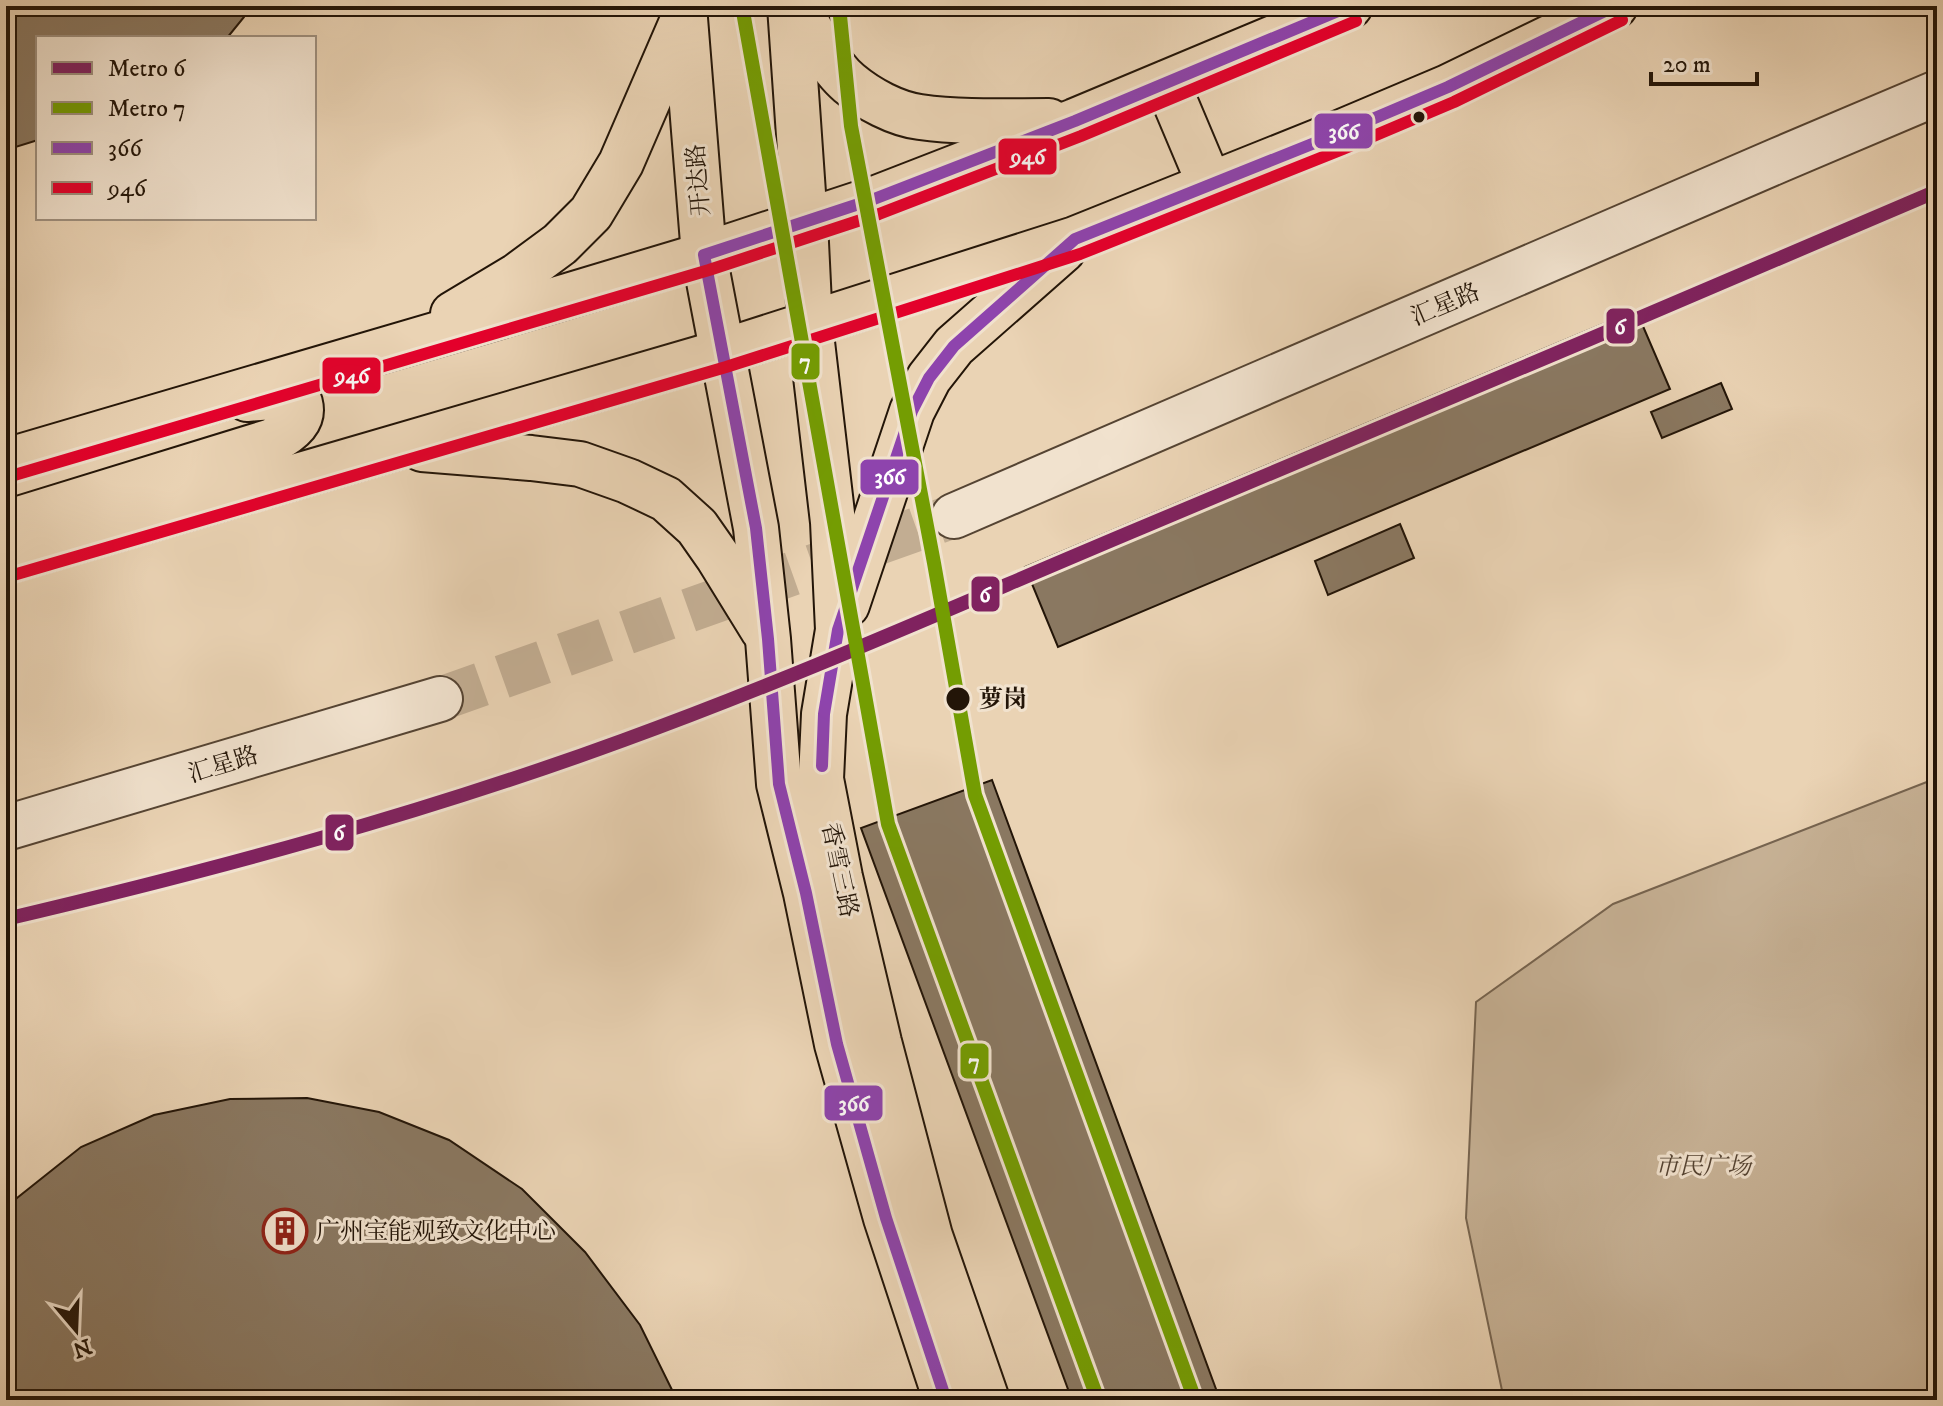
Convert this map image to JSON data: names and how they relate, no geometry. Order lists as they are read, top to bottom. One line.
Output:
{"streets":{"main road":["开达路","香雪三路"],"street":["汇星路"]},"crossings":[["开达路","香雪三路"]],"parks":["市民广场"],"places":{"other":["萝岗"],"building":["广州宝能观致文化中心"]},"lines":["metro line 7","transit line 366","transit line 946","metro line 6"],"legend":["Metro 6","Metro 7","366","946"],"scale_bar":"20 m","north":"bottom"}
